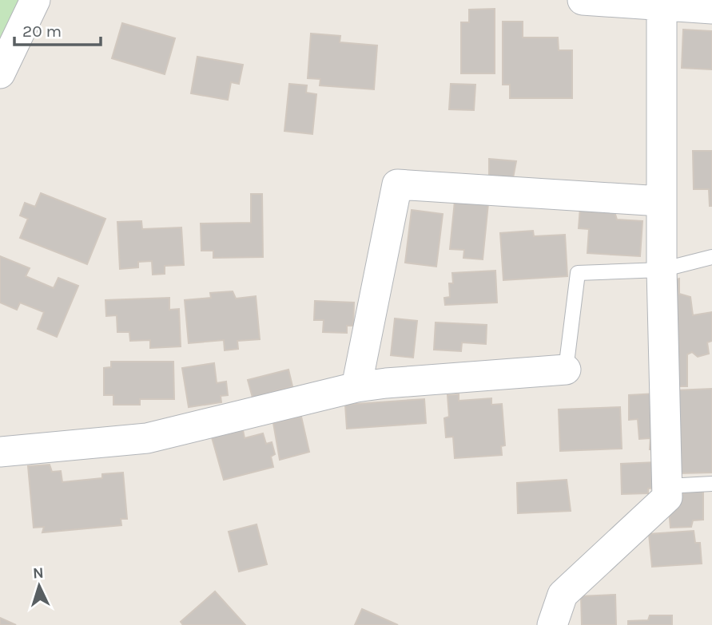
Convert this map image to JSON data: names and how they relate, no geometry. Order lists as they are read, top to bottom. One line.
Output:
{"scale_bar":"20 m","north":"top"}
